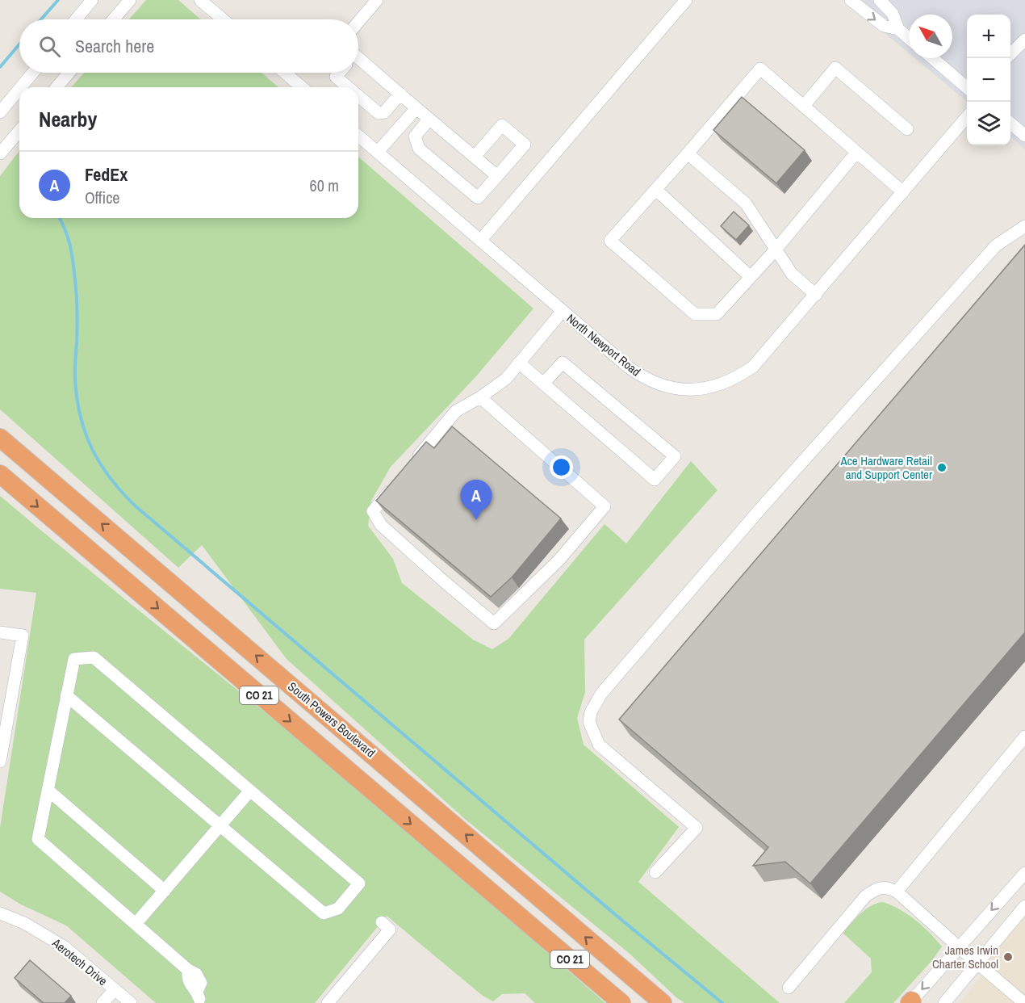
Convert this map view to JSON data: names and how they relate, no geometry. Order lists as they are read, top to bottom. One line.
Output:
{"streets":{"highway":["CO 21","South Powers Boulevard"],"street":["North Newport Road","Aerotech Drive"]},"places":["Ace Hardware Retail and Support Center","James Irwin Charter School"],"north":"top left","page":{"map_buttons":["+","−"],"search":"Search here","heading":"Nearby","list":[{"mark":"A","name":"FedEx","note":"Office","value":"60 m"}],"pins":"A"}}
